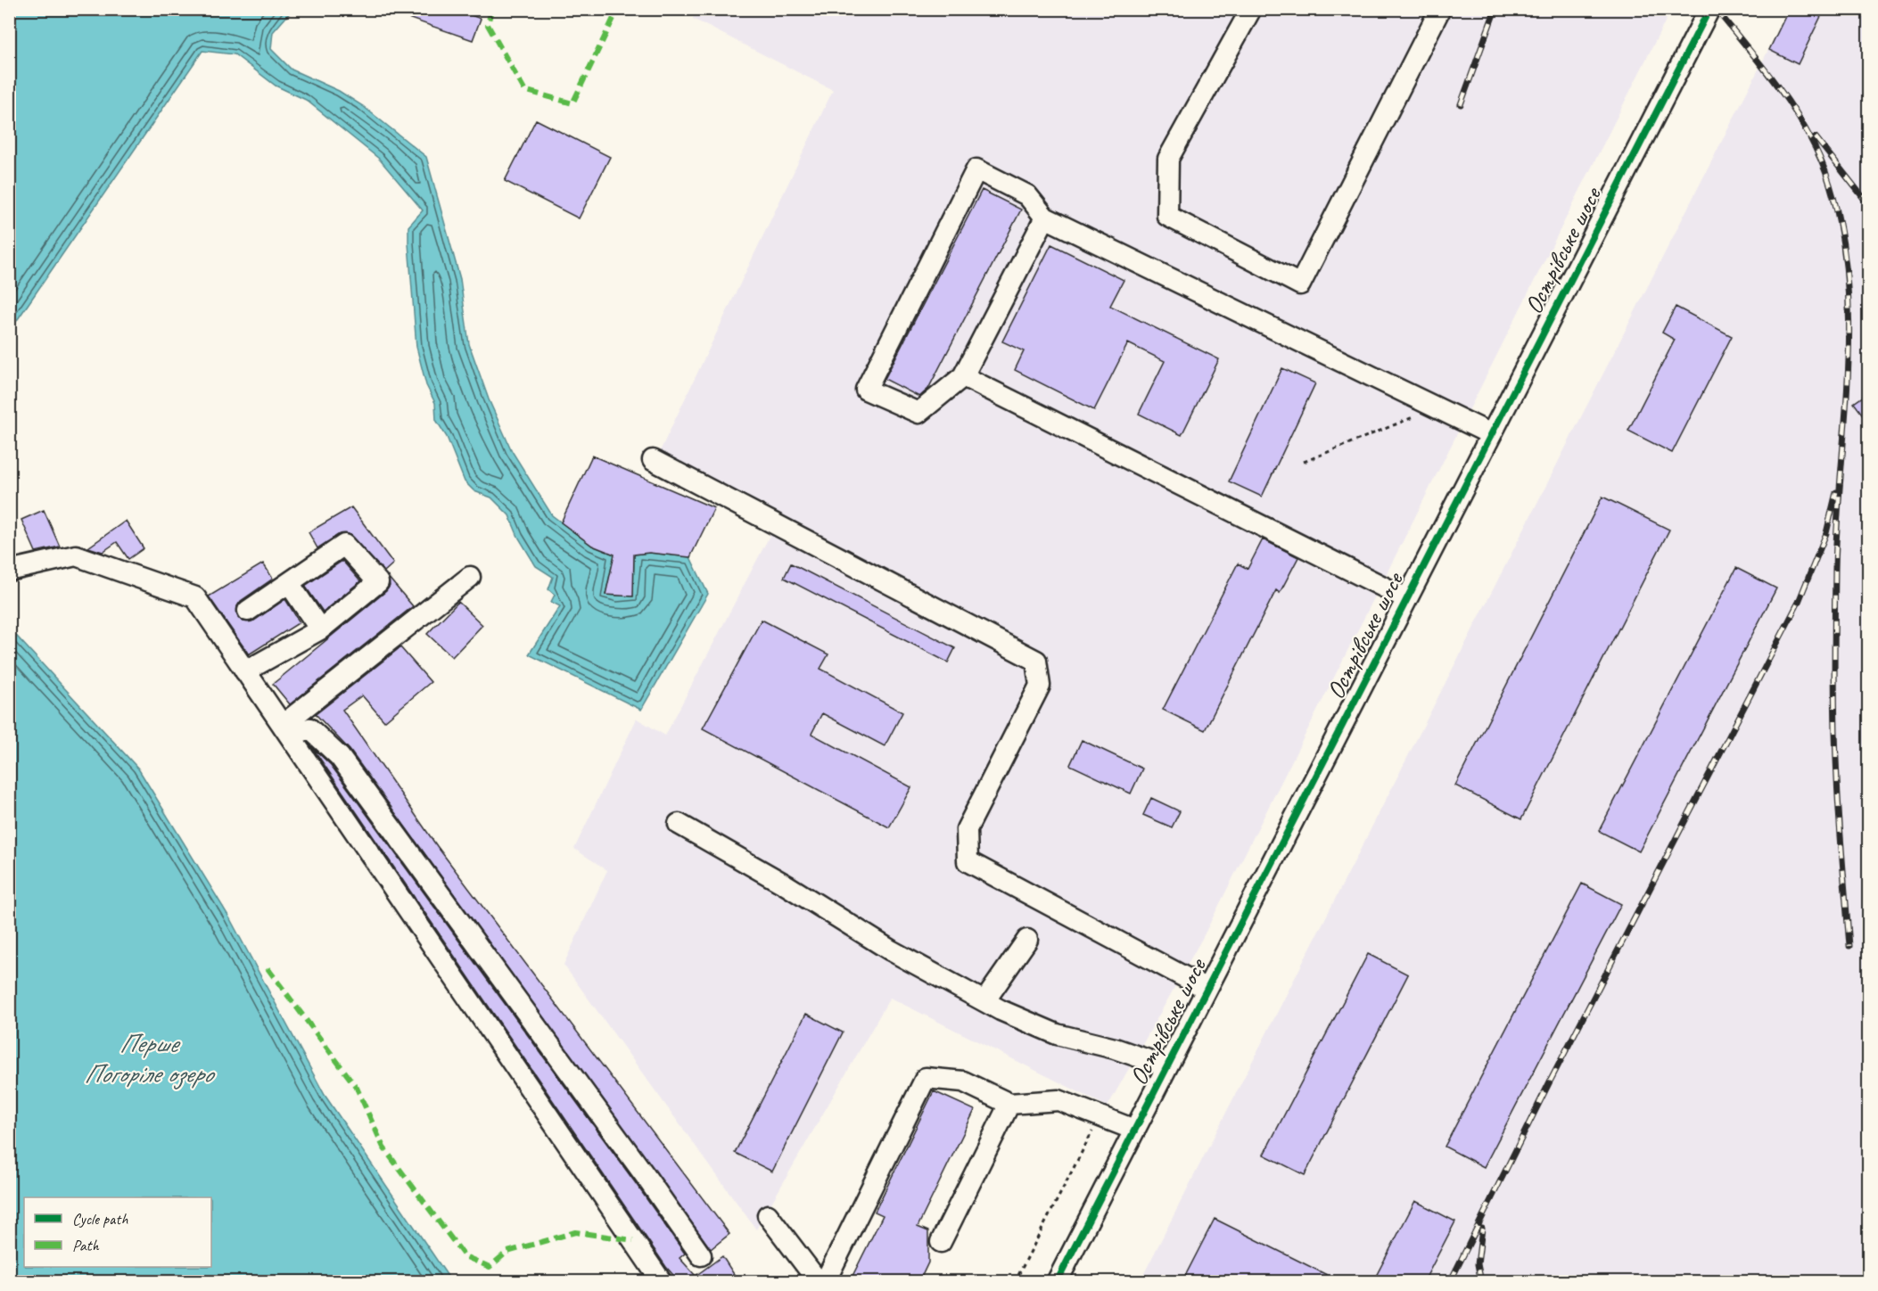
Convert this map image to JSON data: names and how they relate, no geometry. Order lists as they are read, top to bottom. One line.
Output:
{"streets":{"street":["Острівське шосе"]},"water":["Перше Погоріле озеро"],"legend":["Cycle path","Path"]}
